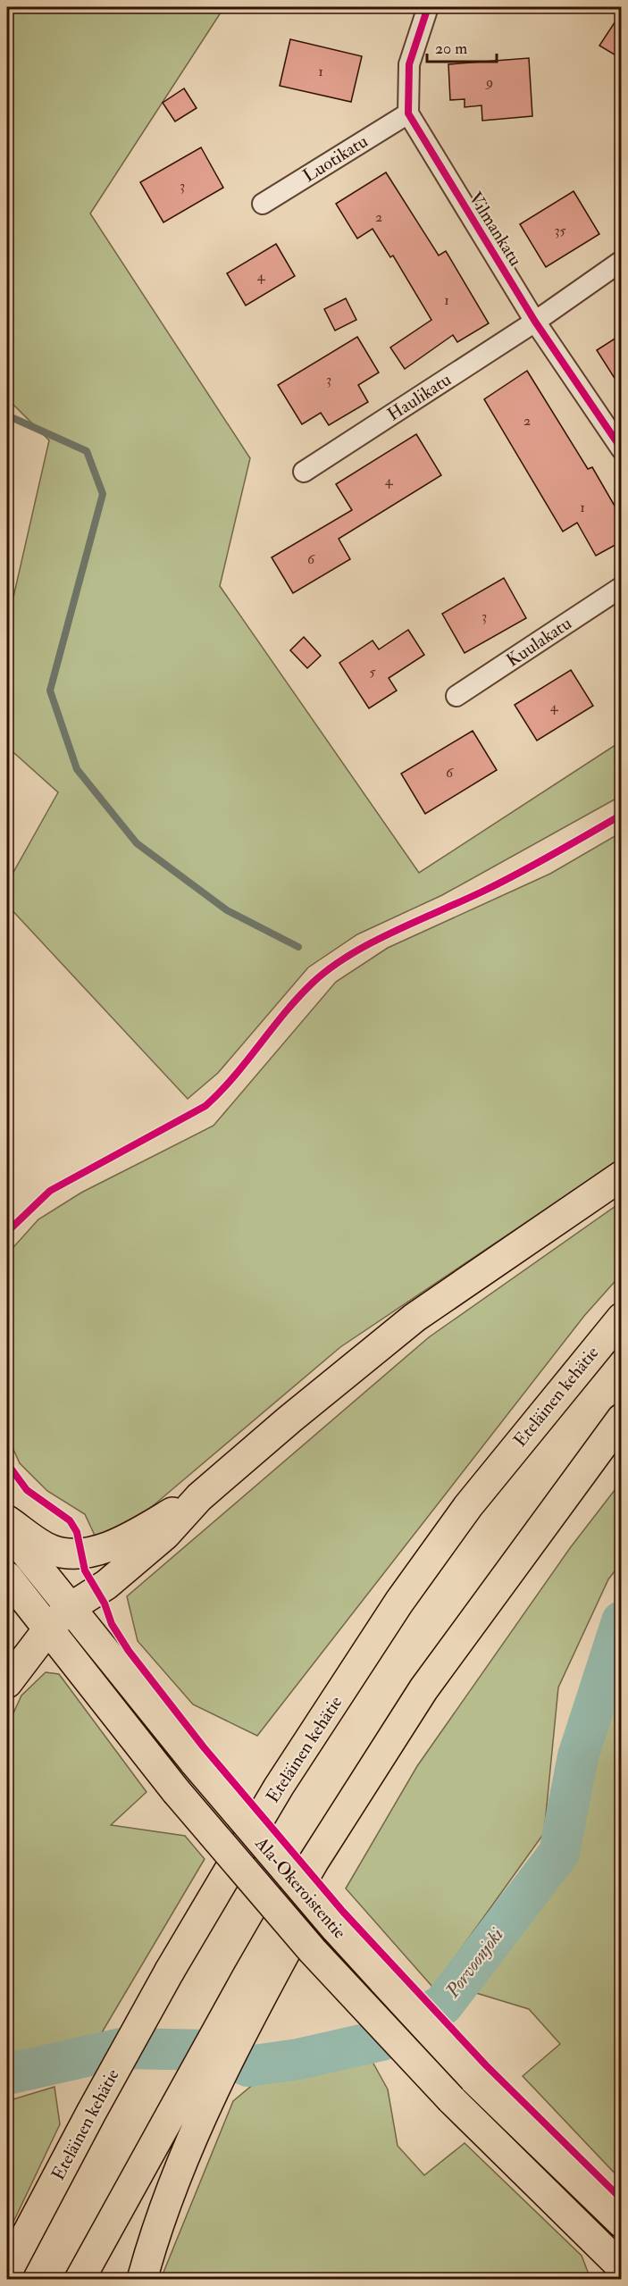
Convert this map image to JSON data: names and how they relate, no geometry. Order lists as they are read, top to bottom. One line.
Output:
{"streets":{"main road":["Eteläinen kehätie","Ala-Okeroistentie"],"street":["Luotikatu","Vilmankatu","Haulikatu","Kuulakatu"]},"crossings":[["Luotikatu","Vilmankatu"],["Vilmankatu","Haulikatu"]],"water":["Porvoonjoki"],"house_numbers":["1","9","3","2","35","4","1","3","2","4","1","6","3","5","4","6"],"scale_bar":"20 m"}
